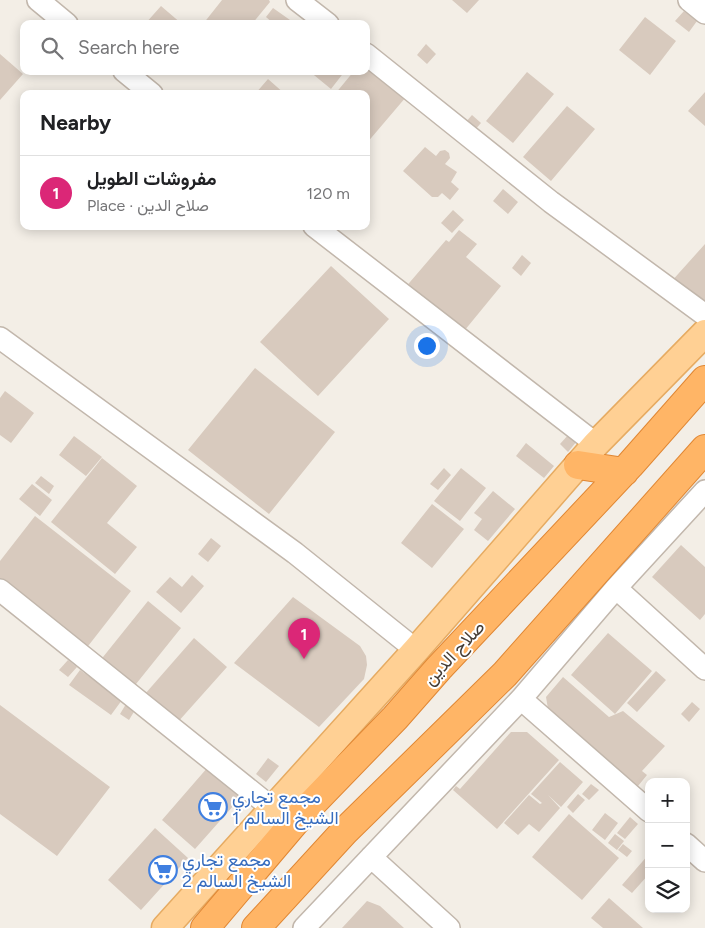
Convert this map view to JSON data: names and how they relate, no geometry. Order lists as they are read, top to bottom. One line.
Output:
{"streets":{"highway":["صلاح الدين"]},"places":{"supermarket":["مجمع تجاري الشيخ السالم 1","مجمع تجاري الشيخ السالم 2"]},"page":{"search":"Search here","heading":"Nearby","list":[{"mark":"1","name":"مفروشات الطويل","note":"Place · صلاح الدين","value":"120 m"}],"pins":"1","map_buttons":["+","−"]}}
